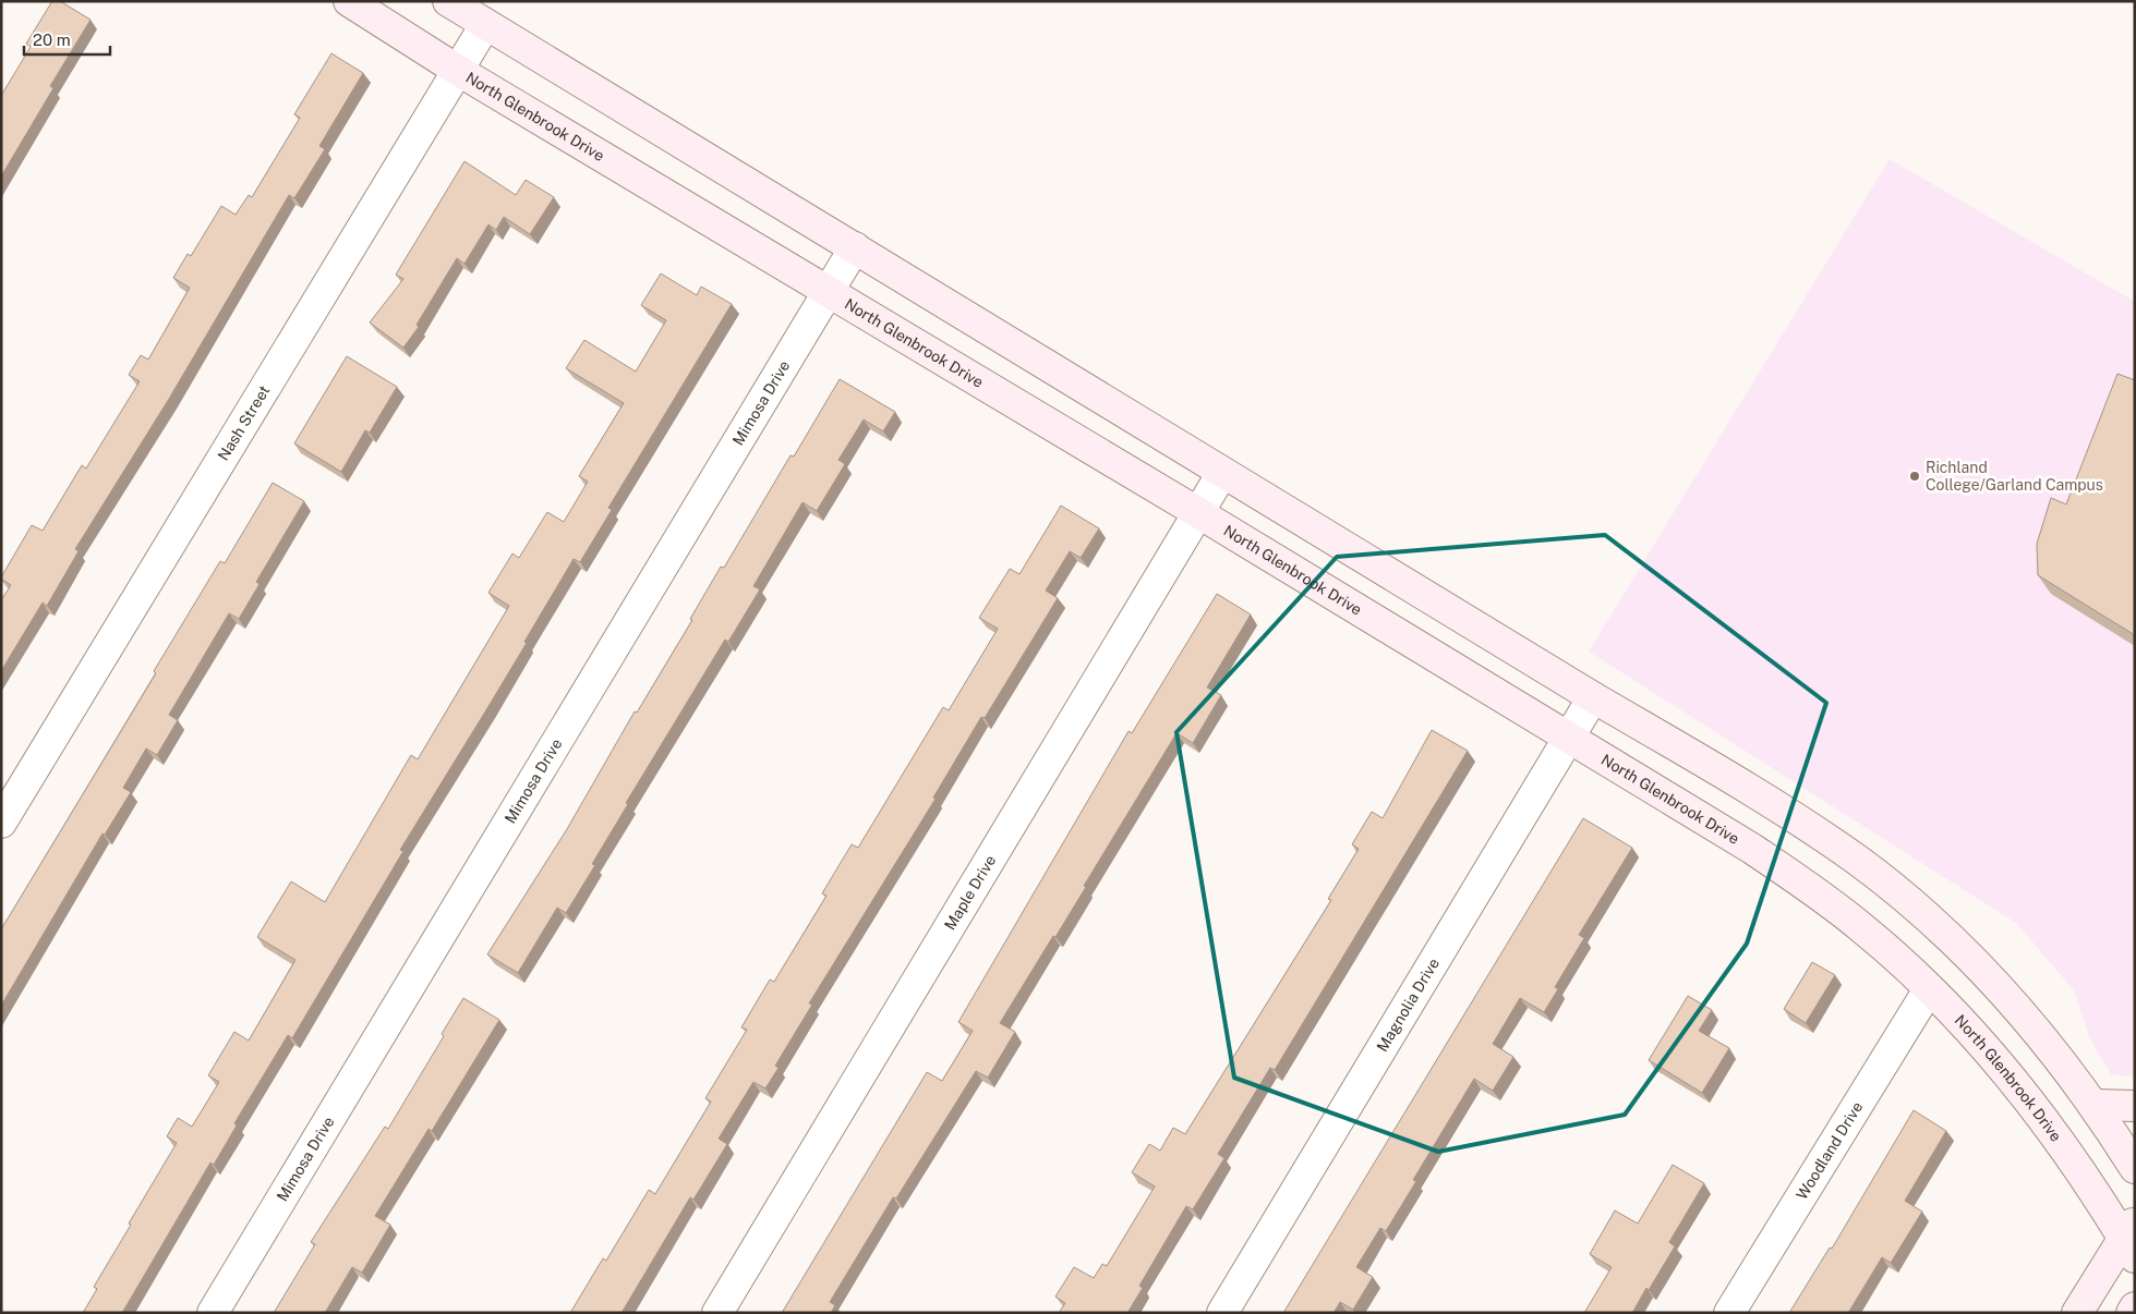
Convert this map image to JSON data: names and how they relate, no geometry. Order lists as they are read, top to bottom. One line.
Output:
{"streets":{"main road":["North Glenbrook Drive"],"street":["Mimosa Drive","Nash Street","Maple Drive","Magnolia Drive","Woodland Drive"]},"crossings":[["North Glenbrook Drive","Mimosa Drive"],["North Glenbrook Drive","Nash Street"],["North Glenbrook Drive","Maple Drive"],["North Glenbrook Drive","Magnolia Drive"],["North Glenbrook Drive","Woodland Drive"]],"places":["Richland College/Garland Campus"],"scale_bar":"20 m"}
